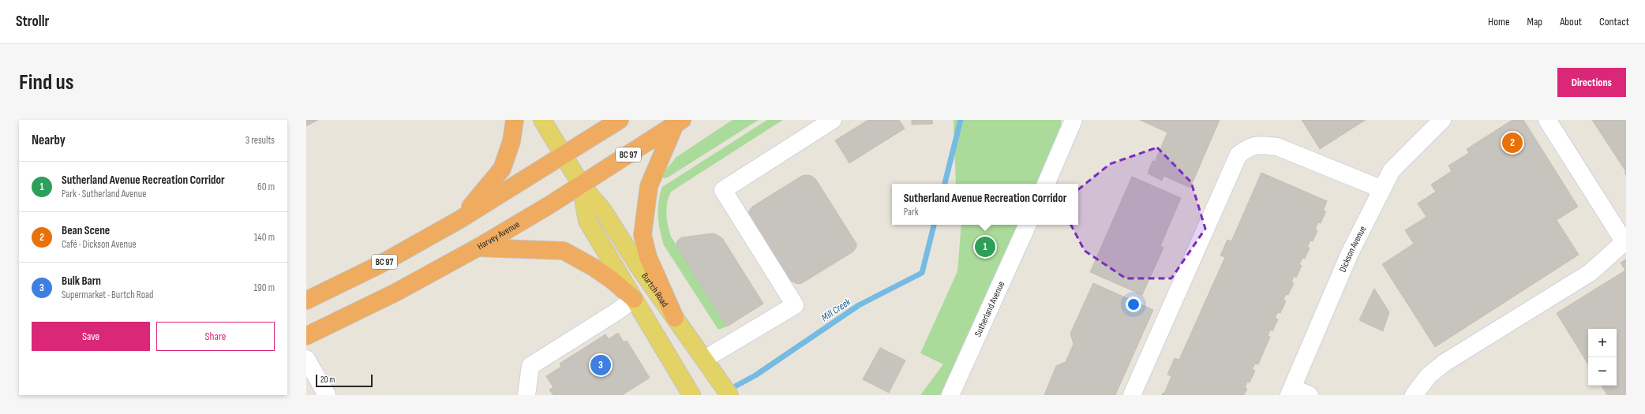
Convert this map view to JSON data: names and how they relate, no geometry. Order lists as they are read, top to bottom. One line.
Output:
{"streets":{"highway":["BC 97","Harvey Avenue"],"main road":["Burtch Road"],"street":["Dickson Avenue","Sutherland Avenue"]},"crossings":[["BC 97","Burtch Road"],["Harvey Avenue","Burtch Road"]],"water":["Mill Creek"],"scale_bar":"20 m","page":{"header":"Strollr","nav":["Home","Map","About","Contact"],"buttons":["Directions",["Save","Share"]],"title":"Find us","heading":["Nearby","3 results"],"pins":["2","1","3"],"list":[{"mark":"1","name":"Sutherland Avenue Recreation Corridor","note":"Park · Sutherland Avenue","value":"60 m"},{"mark":"2","name":"Bean Scene","note":"Café · Dickson Avenue","value":"140 m"},{"mark":"3","name":"Bulk Barn","note":"Supermarket · Burtch Road","value":"190 m"}],"popup":["Sutherland Avenue Recreation Corridor","Park"],"map_buttons":["+","−"],"scale":"20 m"}}
